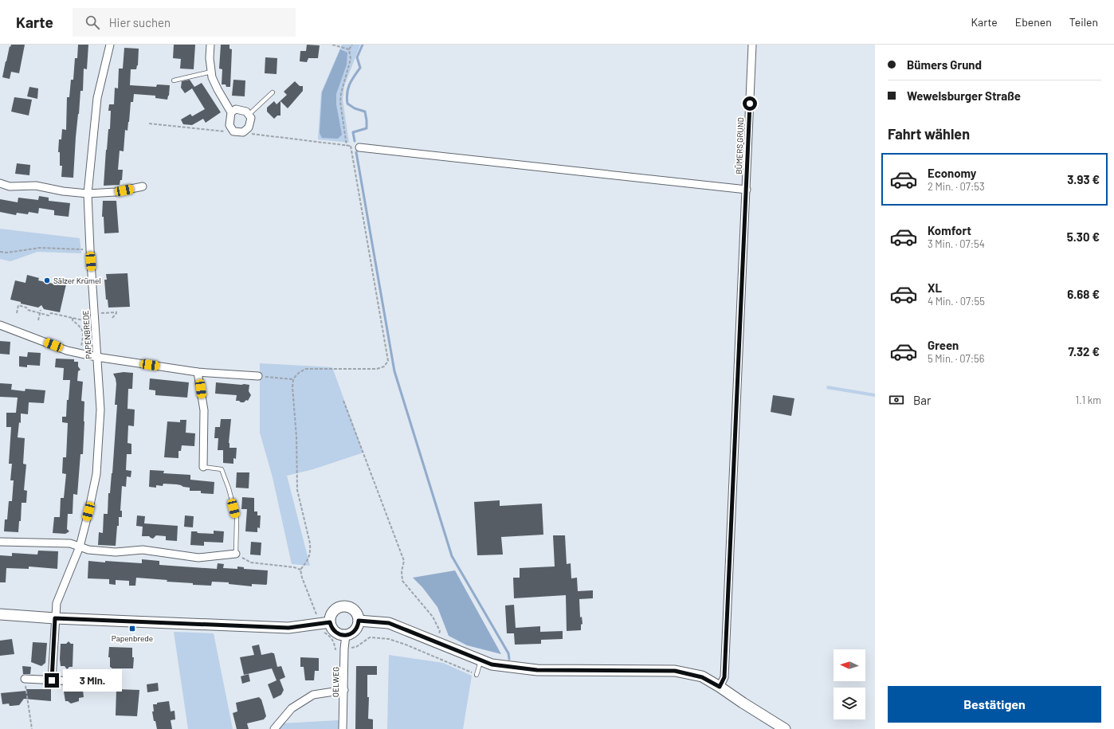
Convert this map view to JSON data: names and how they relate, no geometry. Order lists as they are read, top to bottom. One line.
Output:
{"streets":{"street":["BÜMERS GRUND","PAPENBREDE","OELWEG"]},"places":{"other":["Sälzer Krümel"],"transit":["Papenbrede"]},"north":"left","page":{"header":"Karte","search":"Hier suchen","nav":["Karte","Ebenen","Teilen"],"banner":["Bümers Grund","Wewelsburger Straße"],"heading":"Fahrt wählen","list":[{"name":"Economy","note":"2 Min. · 07:53","value":"3.93 €"},{"name":"Komfort","note":"3 Min. · 07:54","value":"5.30 €"},{"name":"XL","note":"4 Min. · 07:55","value":"6.68 €"},{"name":"Green","note":"5 Min. · 07:56","value":"7.32 €"}],"pay":["Bar","1.1 km"],"bubble":"3 Min.","buttons":"Bestätigen"}}
